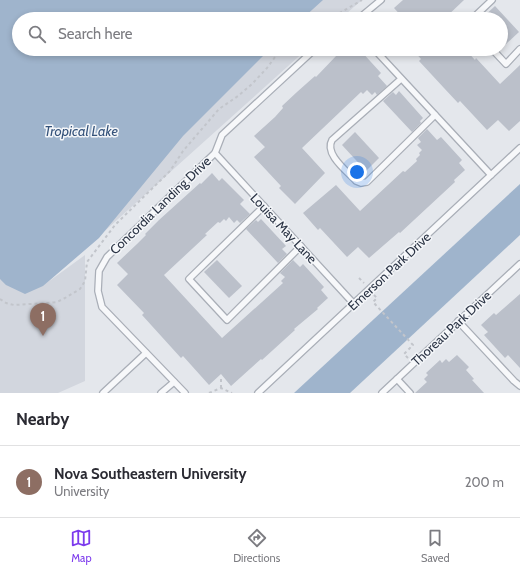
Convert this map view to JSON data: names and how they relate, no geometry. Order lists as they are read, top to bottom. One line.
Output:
{"streets":{"lane":["Concordia Landing Drive","Louisa May Lane","Emerson Park Drive","Thoreau Park Drive"]},"crossings":[["Concordia Landing Drive","Louisa May Lane"],["Louisa May Lane","Emerson Park Drive"]],"water":["Tropical Lake"],"page":{"search":"Search here","pins":"1","heading":"Nearby","list":[{"mark":"1","name":"Nova Southeastern University","note":"University","value":"200 m"}],"nav":["Map","Directions","Saved"]}}
